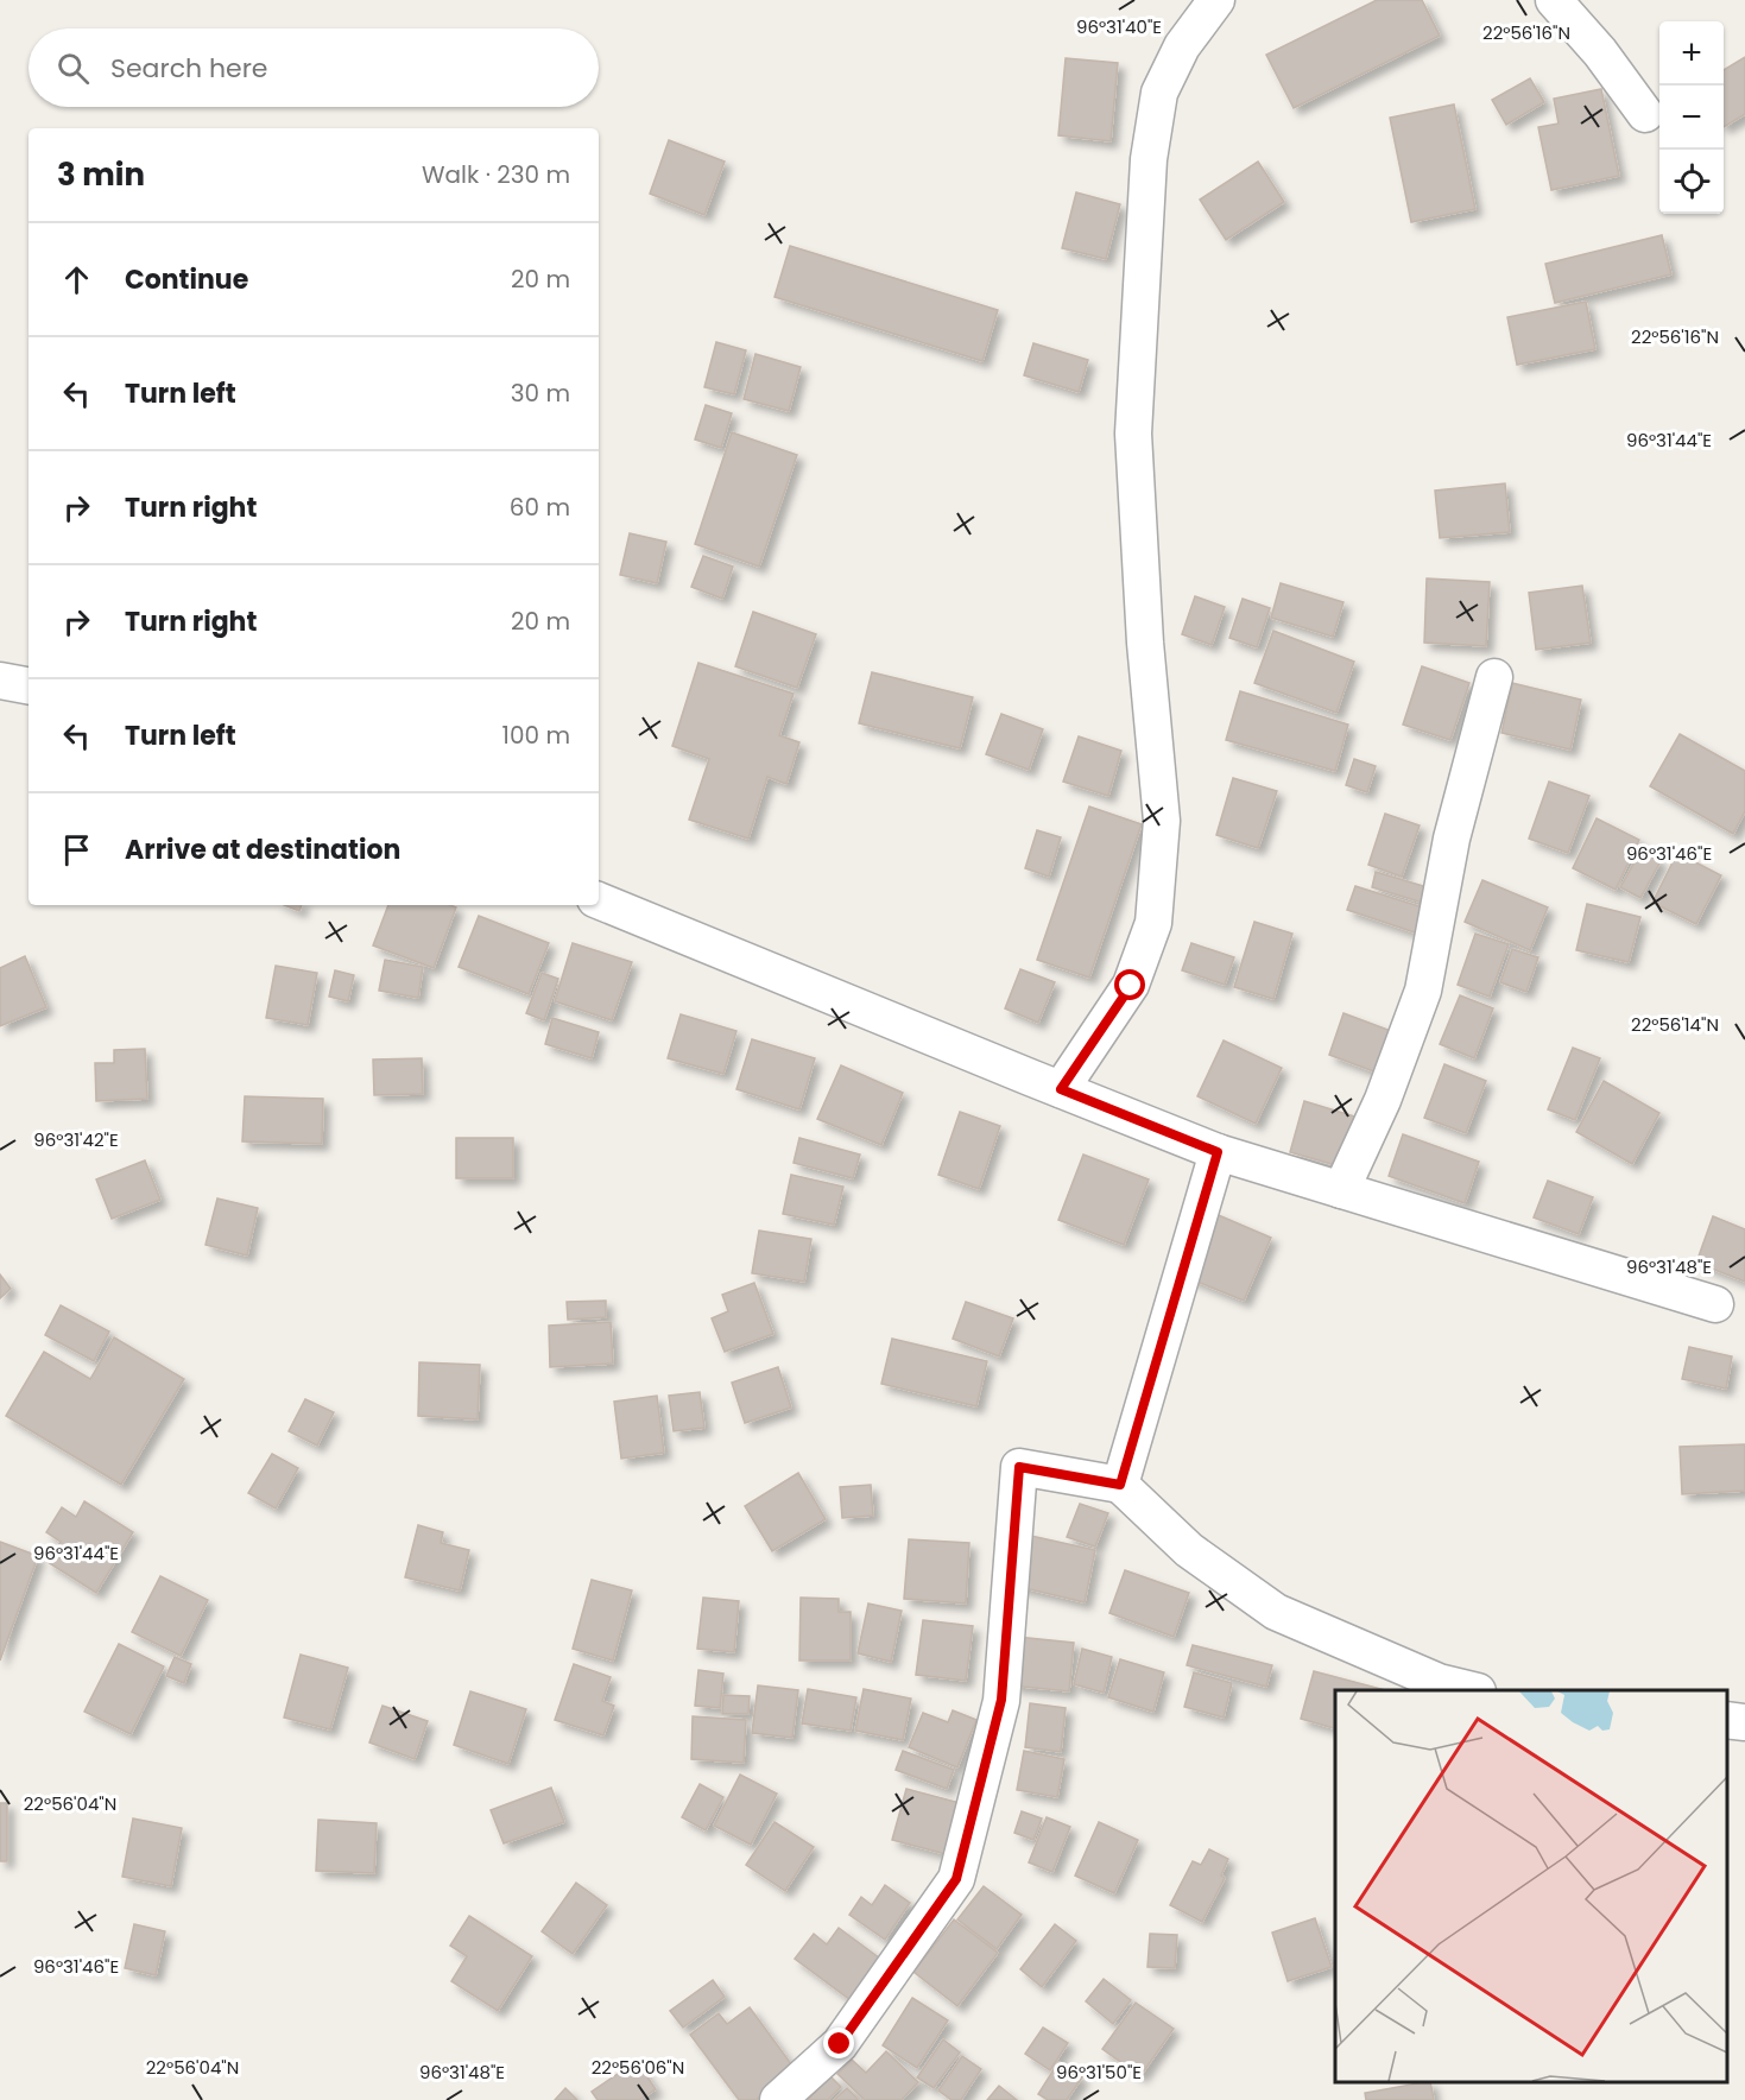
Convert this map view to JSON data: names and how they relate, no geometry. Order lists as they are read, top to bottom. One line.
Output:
{"page":{"map_buttons":["+","−"],"search":"Search here","heading":["3 min","Walk · 230 m"],"list":[["Continue","20 m"],["Turn left","30 m"],["Turn right","60 m"],["Turn right","20 m"],["Turn left","100 m"],"Arrive at destination"]},"coordinates":["96°31'40\"E","22°56'16\"N","96°31'44\"E","96°31'46\"E","22°56'14\"N","96°31'42\"E","96°31'48\"E","22°56'04\"N","22°56'06\"N","96°31'50\"E"]}
